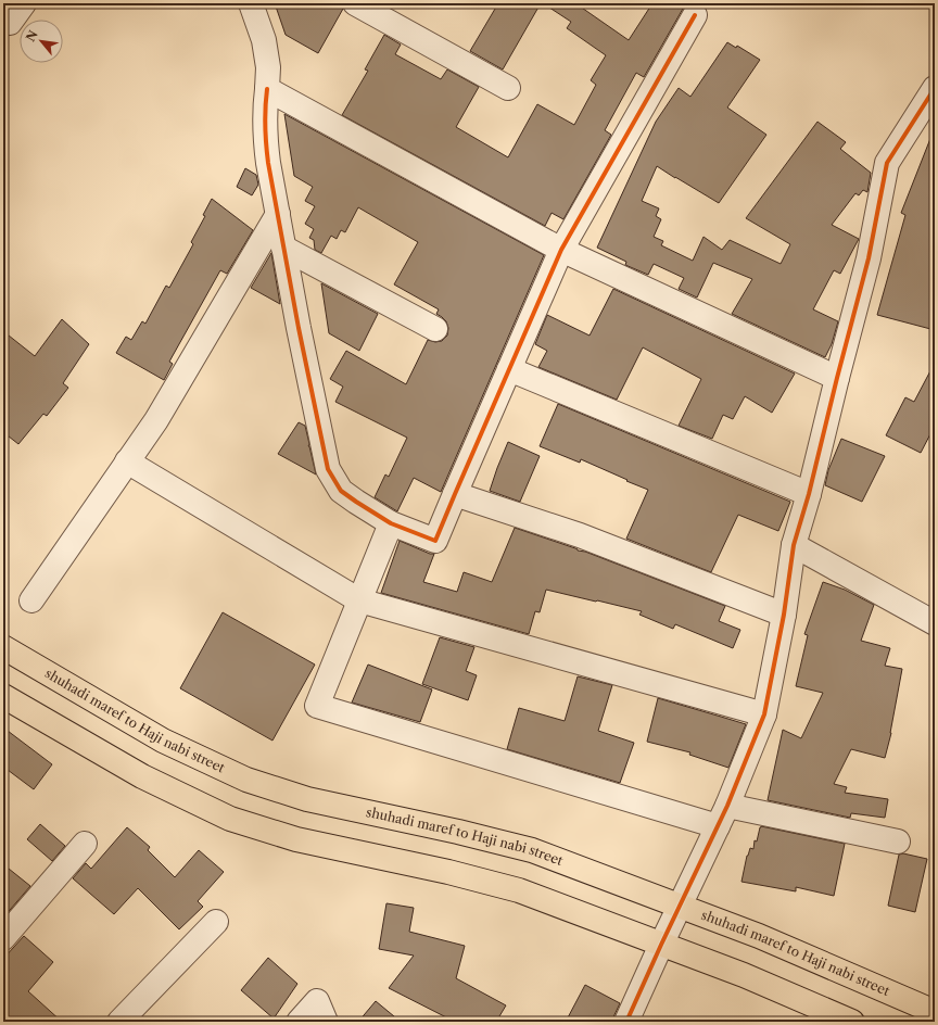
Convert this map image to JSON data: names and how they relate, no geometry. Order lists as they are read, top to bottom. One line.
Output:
{"streets":{"main road":["shuhadi maref to Haji nabi street"]},"north":"top left"}
